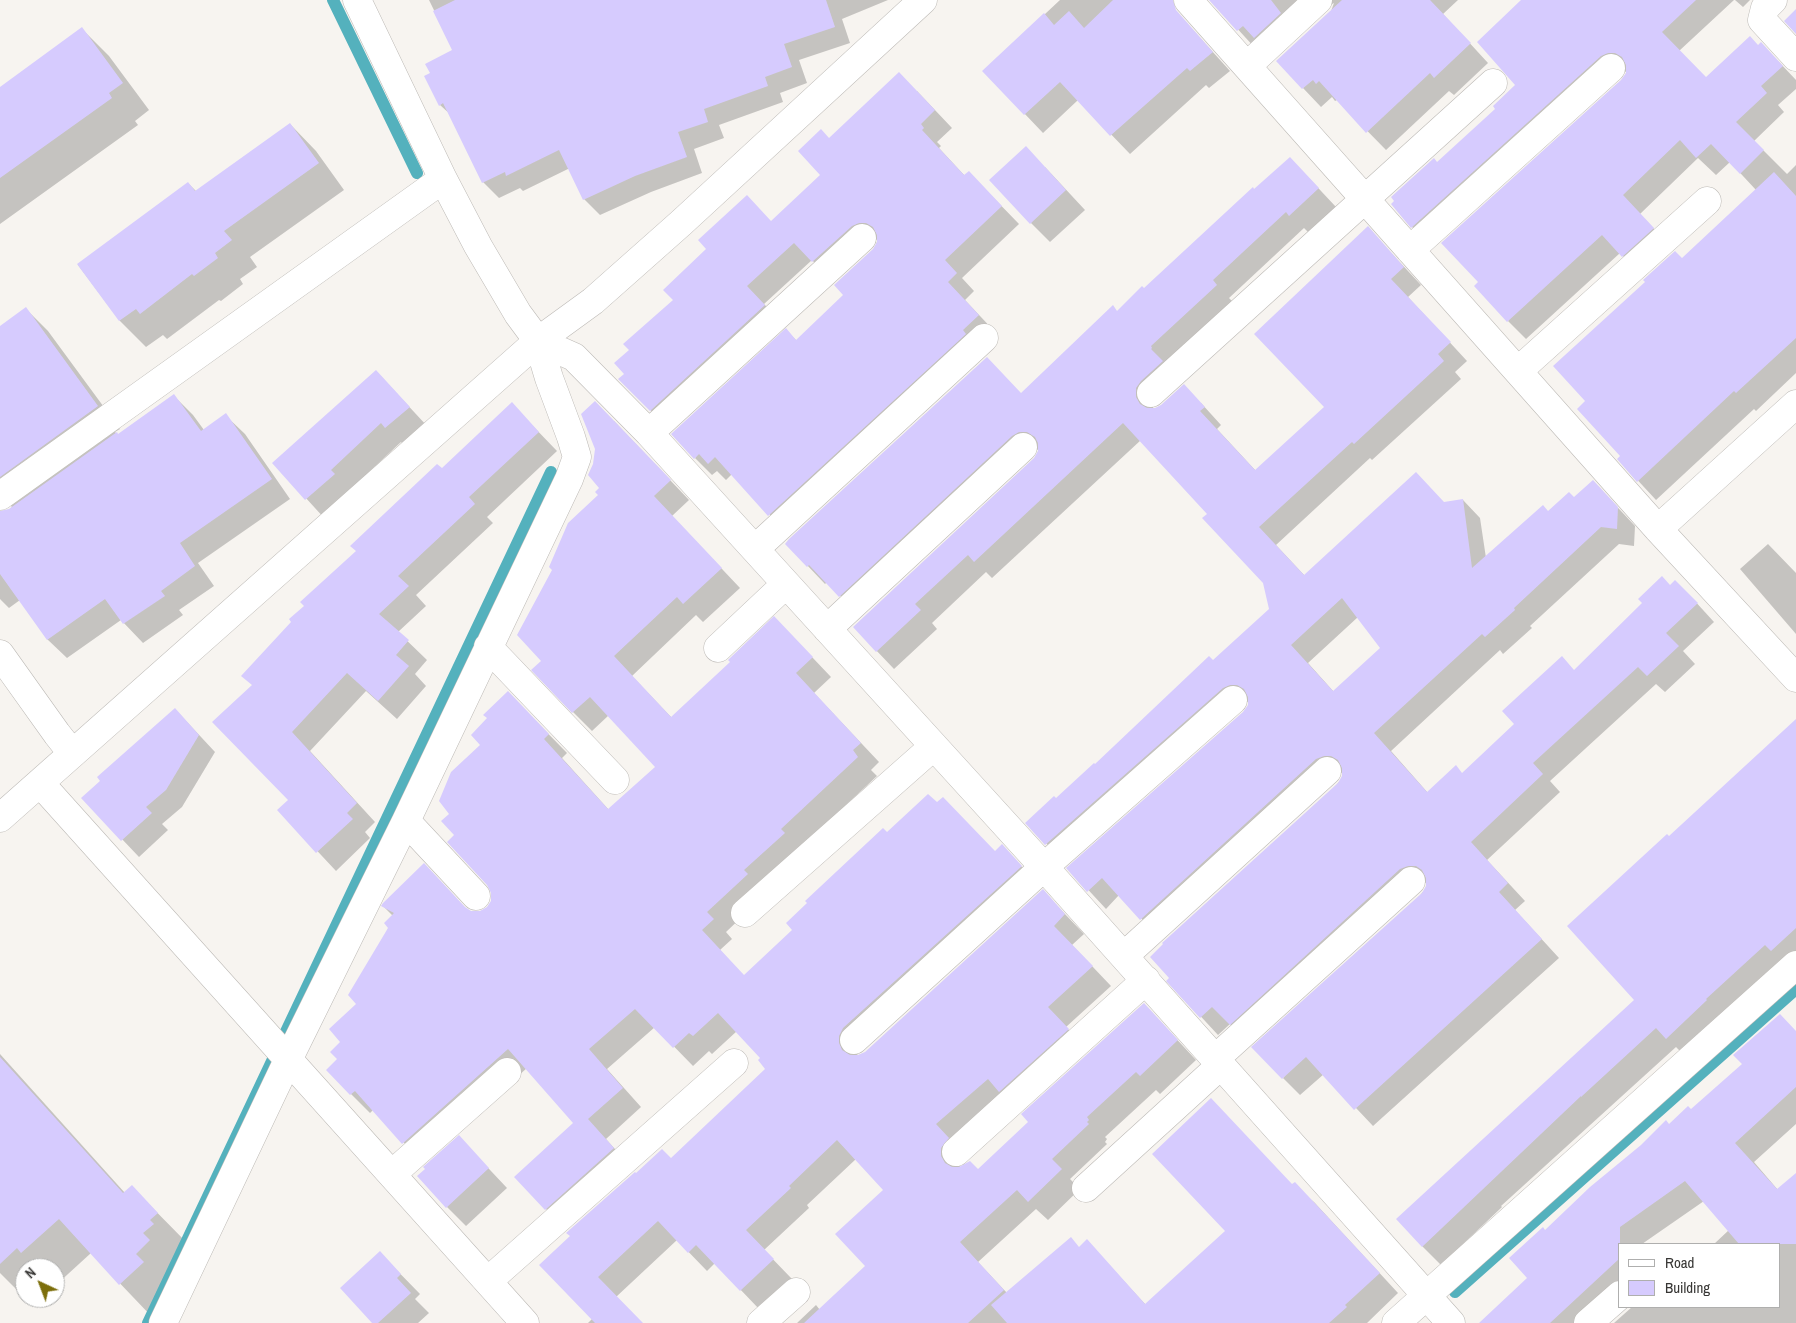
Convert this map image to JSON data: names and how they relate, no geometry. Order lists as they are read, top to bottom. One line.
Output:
{"legend":["Road","Building"],"north":"top left"}
